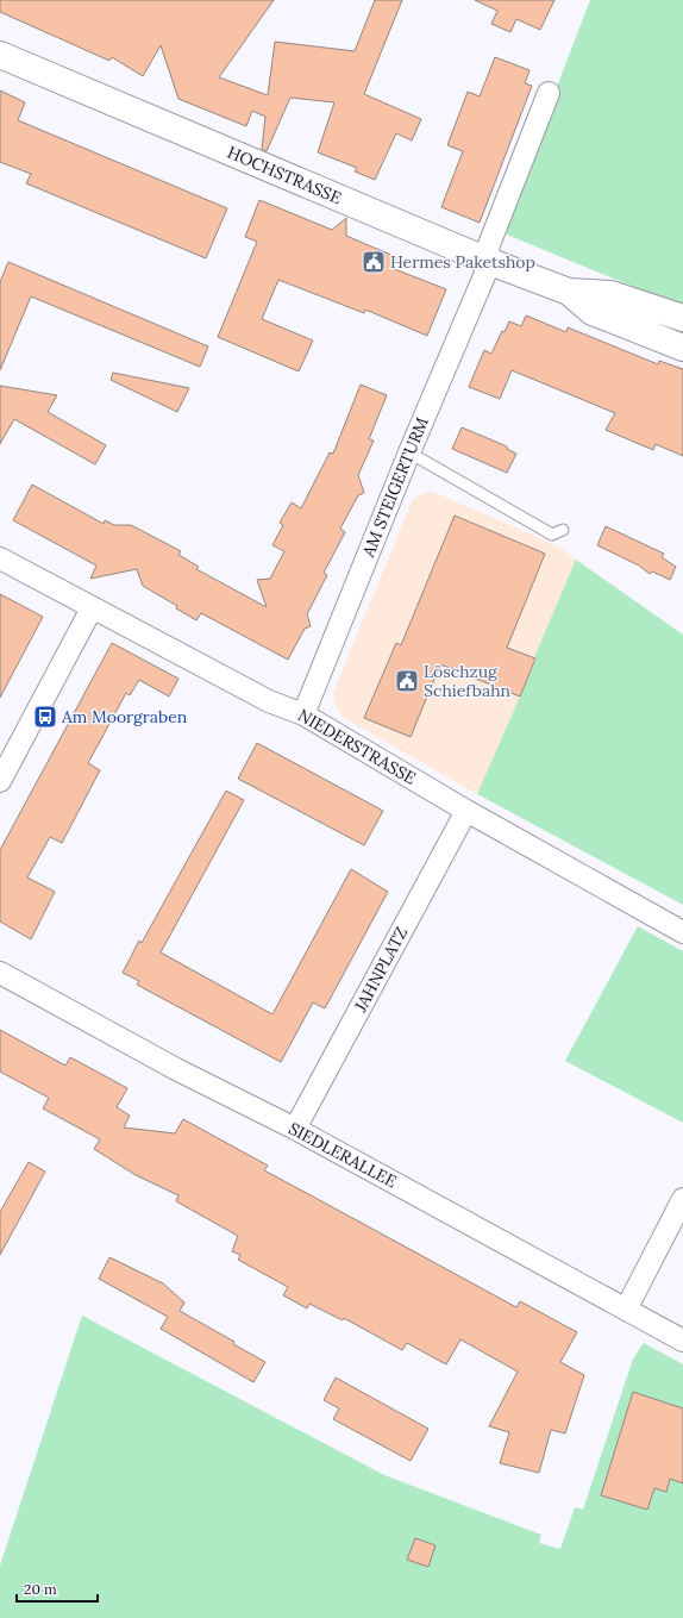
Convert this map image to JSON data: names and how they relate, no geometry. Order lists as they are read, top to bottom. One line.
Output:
{"streets":{"street":["HOCHSTRASSE","AM STEIGERTURM","NIEDERSTRASSE","JAHNPLATZ","SIEDLERALLEE"]},"crossings":[["HOCHSTRASSE","AM STEIGERTURM"],["AM STEIGERTURM","NIEDERSTRASSE"],["NIEDERSTRASSE","JAHNPLATZ"],["JAHNPLATZ","SIEDLERALLEE"]],"places":{"public building":["Hermes Paketshop","Löschzug Schiefbahn"],"bus stop":["Am Moorgraben"]},"scale_bar":"20 m"}
